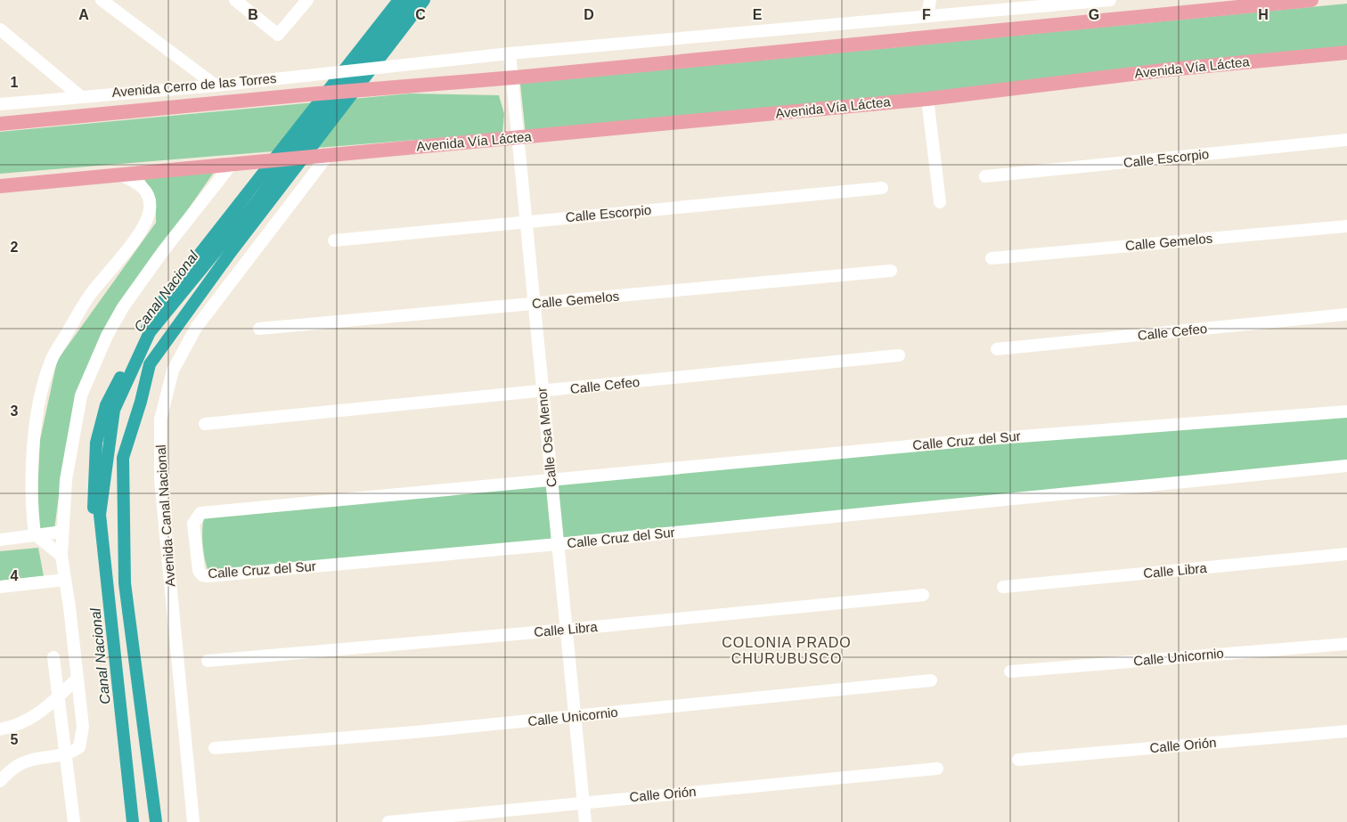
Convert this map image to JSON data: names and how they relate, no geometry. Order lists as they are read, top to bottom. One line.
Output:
{"streets":{"main road":["Avenida Vía Láctea","Avenida Cerro de las Torres"],"street":["Calle Escorpio","Calle Gemelos","Calle Cefeo","Calle Osa Menor","Calle Cruz del Sur","Avenida Canal Nacional","Calle Libra","Calle Unicornio","Calle Orión"]},"crossings":[["Avenida Vía Láctea","Calle Osa Menor"],["Avenida Vía Láctea","Avenida Canal Nacional"],["Avenida Cerro de las Torres","Calle Osa Menor"],["Calle Escorpio","Calle Osa Menor"],["Calle Gemelos","Calle Osa Menor"],["Calle Cefeo","Calle Osa Menor"],["Calle Osa Menor","Calle Cruz del Sur"],["Calle Osa Menor","Calle Libra"],["Calle Osa Menor","Calle Unicornio"],["Calle Osa Menor","Calle Orión"]],"districts":["COLONIA PRADO CHURUBUSCO"],"water":["Canal Nacional"],"grid":{"columns":["A","B","C","D","E","F","G","H"],"rows":["1","2","3","4","5"]}}
